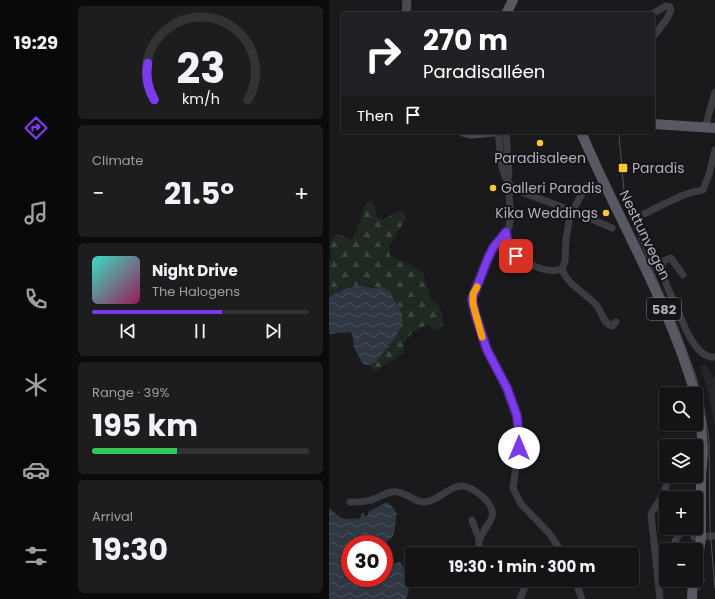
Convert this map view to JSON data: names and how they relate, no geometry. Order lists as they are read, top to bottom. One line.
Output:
{"streets":{"main road":["Nesttunvegen","582"]},"places":{"other":["Paradisaleen","Galleri Paradis","Kika Weddings"],"transit":["Paradis"]},"page":{"tabs":"19:29","turn":["270 m","Paradisalléen"],"then":"Then","tile":["Climate",["Range · 39%","195 km"],["Arrival","19:30"]],"heat":["−","21.5°","+"],"song":["Night Drive","The Halogens"],"map_buttons":["+","−"],"limit":"30","trip":"19:30 · 1 min · 300 m","gauge":["23","km/h"]}}
